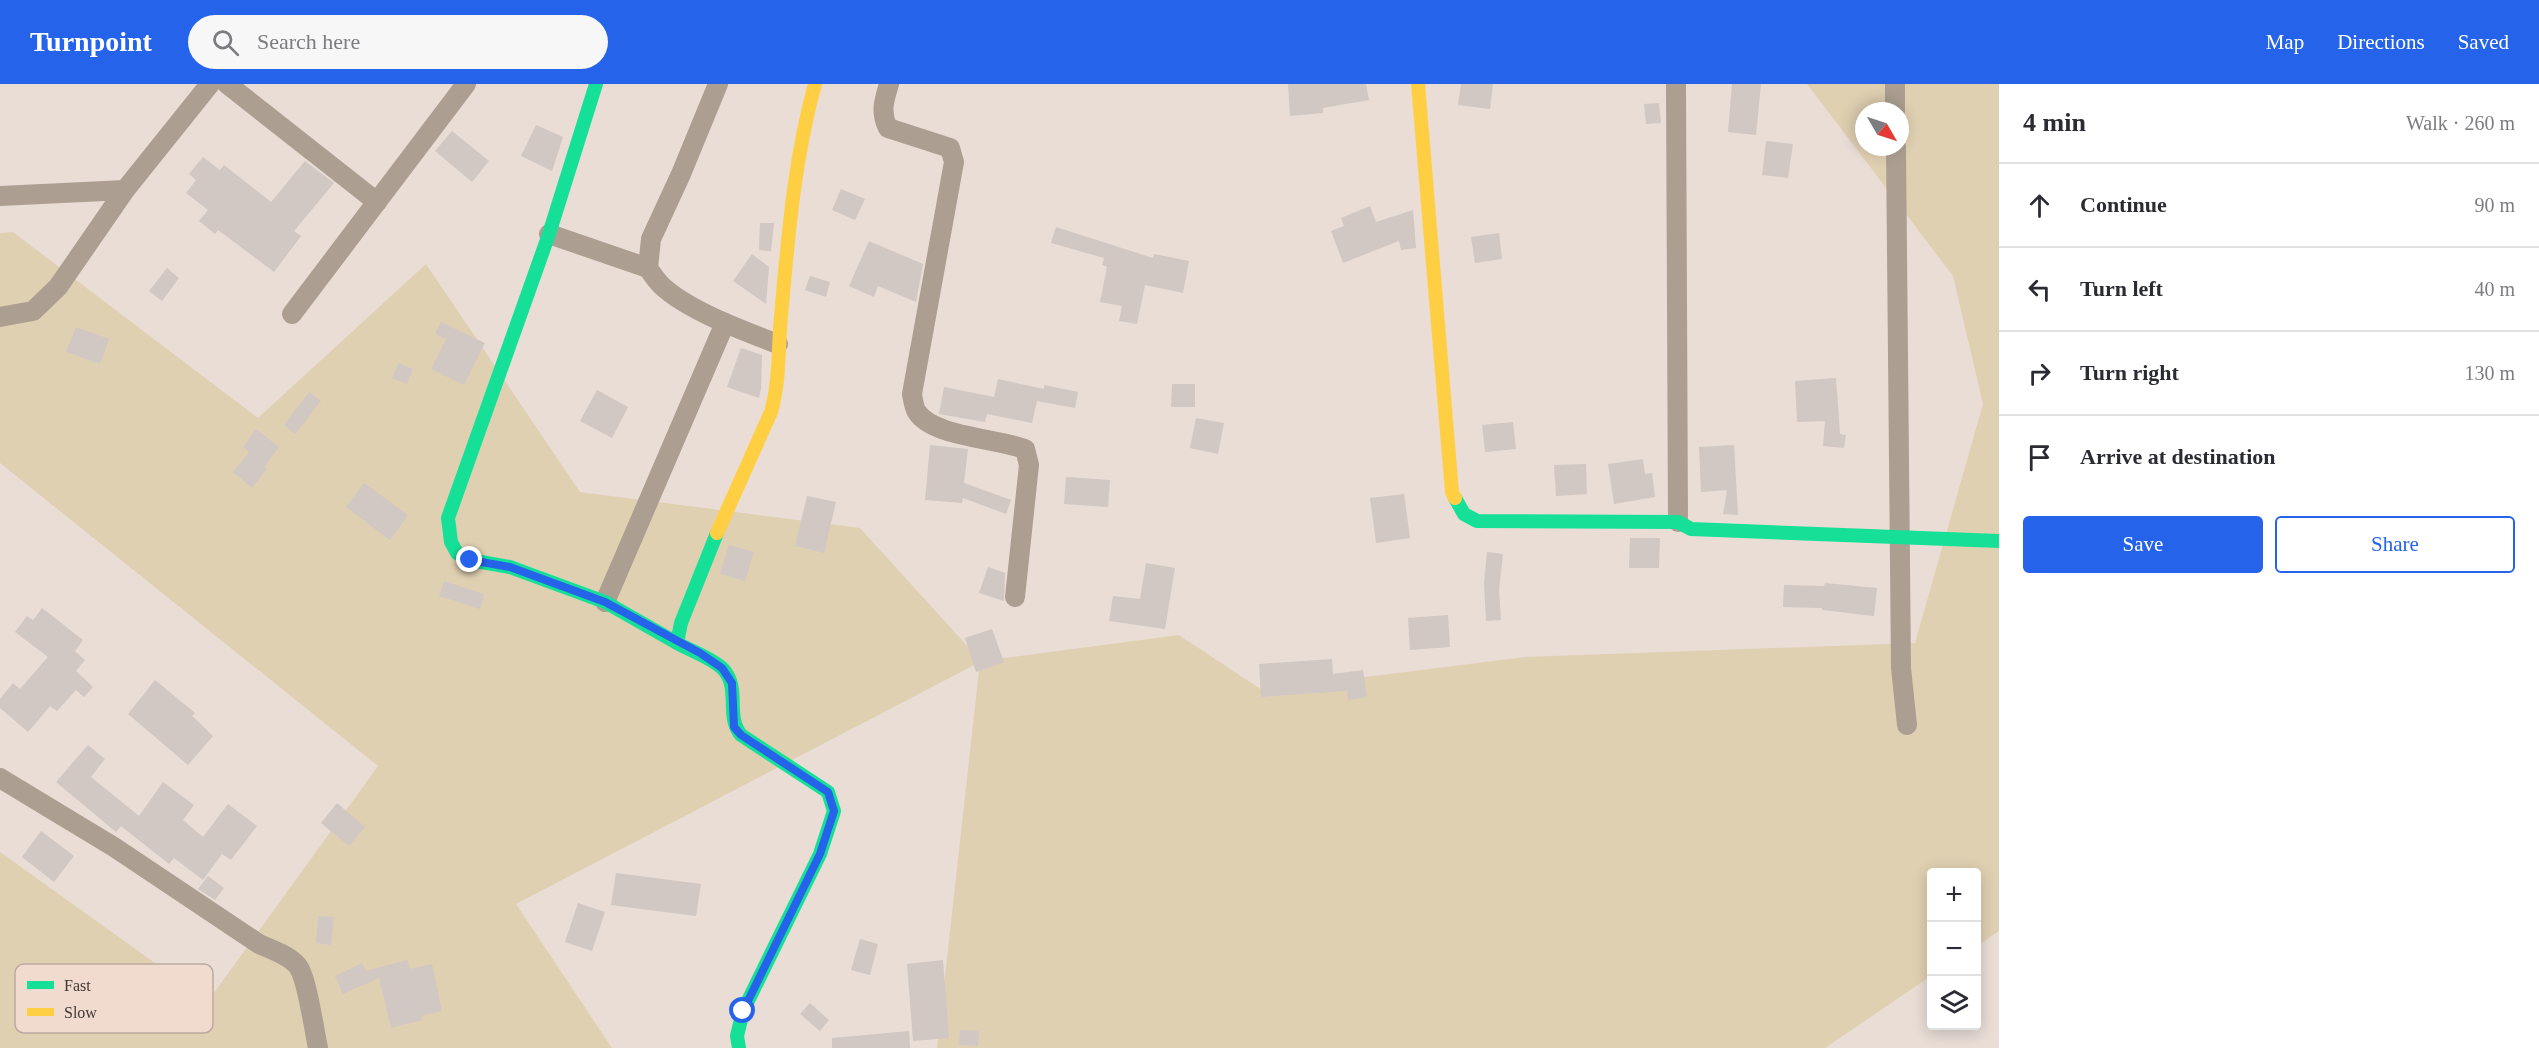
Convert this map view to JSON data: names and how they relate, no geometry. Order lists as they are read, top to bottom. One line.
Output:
{"legend":["Fast","Slow"],"north":"bottom right","page":{"header":"Turnpoint","search":"Search here","nav":["Map","Directions","Saved"],"heading":["4 min","Walk · 260 m"],"list":[["Continue","90 m"],["Turn left","40 m"],["Turn right","130 m"],"Arrive at destination"],"buttons":["Save","Share"],"map_buttons":["+","−"]}}
